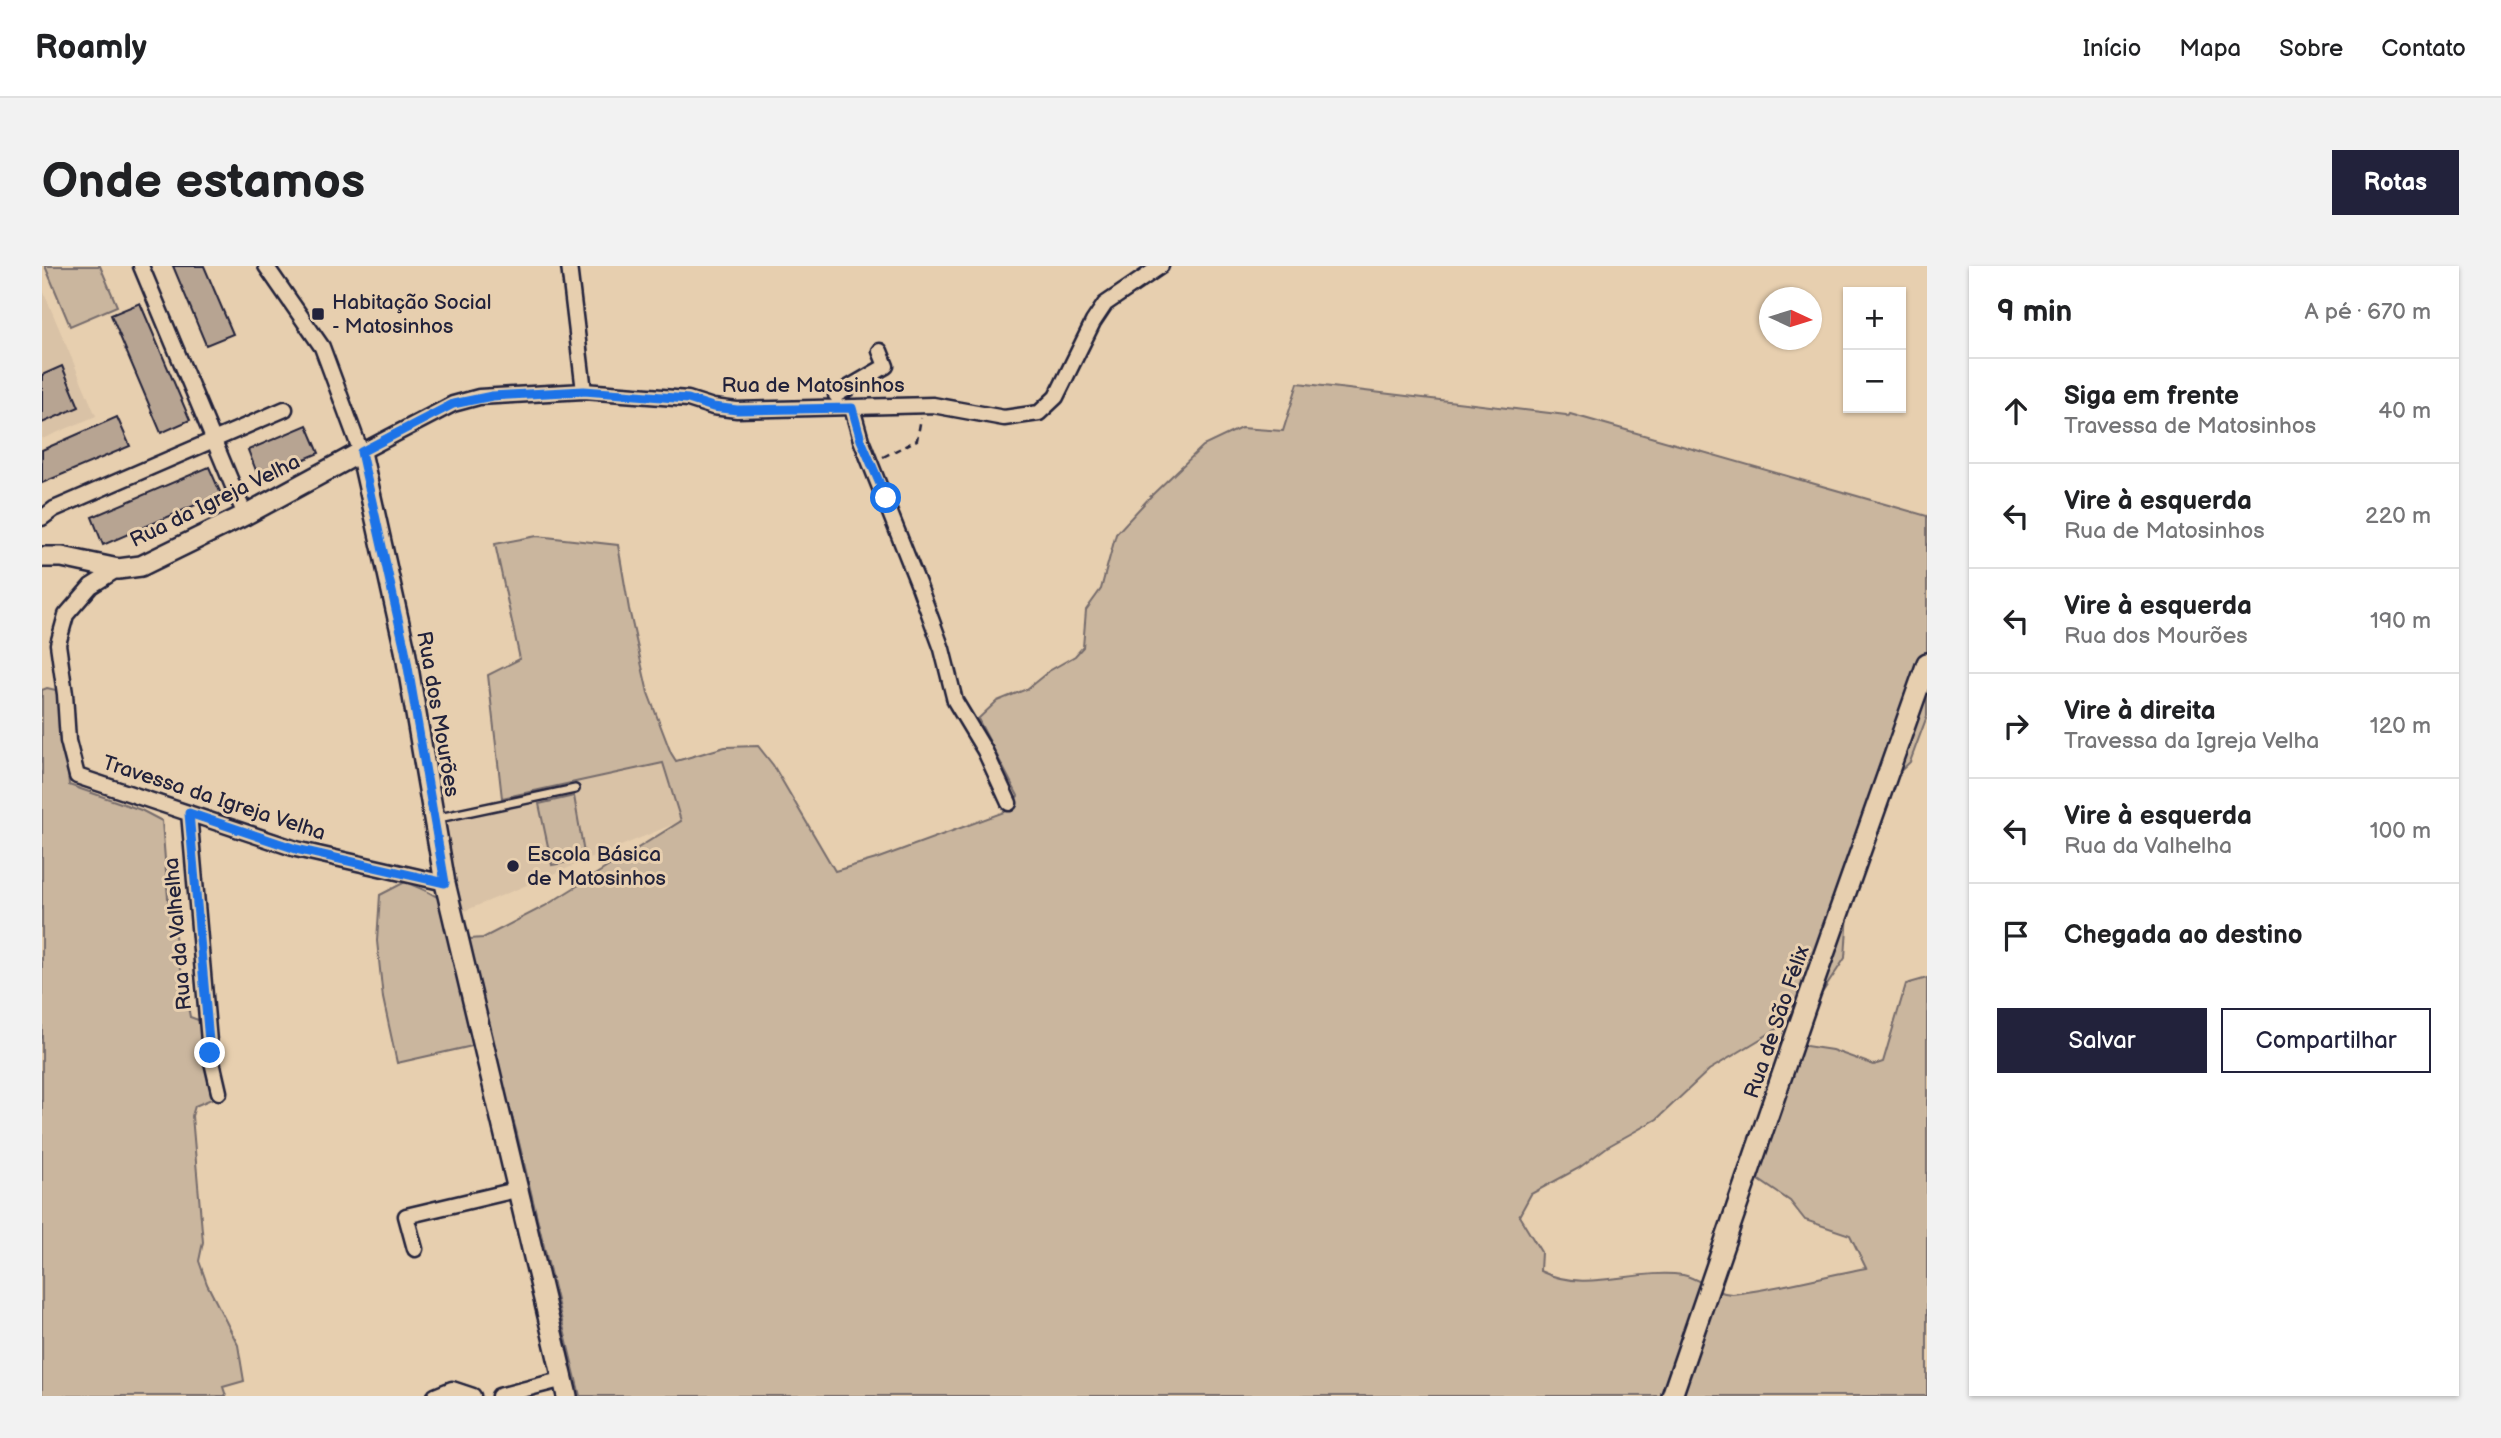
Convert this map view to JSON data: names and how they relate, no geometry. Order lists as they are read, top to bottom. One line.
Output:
{"streets":{"street":["Rua de Matosinhos","Rua da Igreja Velha","Rua dos Mourões","Travessa da Igreja Velha","Rua da Valhelha","Rua de São Félix"]},"crossings":[["Rua de Matosinhos","Rua da Igreja Velha"],["Rua de Matosinhos","Rua dos Mourões"],["Rua da Igreja Velha","Rua dos Mourões"],["Rua da Igreja Velha","Travessa da Igreja Velha"],["Rua dos Mourões","Travessa da Igreja Velha"],["Travessa da Igreja Velha","Rua da Valhelha"]],"places":{"transit":["Habitação Social - Matosinhos"],"other":["Escola Básica de Matosinhos"]},"north":"right","page":{"header":"Roamly","nav":["Início","Mapa","Sobre","Contato"],"buttons":["Rotas",["Salvar","Compartilhar"]],"title":"Onde estamos","heading":["9 min","A pé · 670 m"],"map_buttons":["+","−"],"list":[["Siga em frente","Travessa de Matosinhos","40 m"],["Vire à esquerda","Rua de Matosinhos","220 m"],["Vire à esquerda","Rua dos Mourões","190 m"],["Vire à direita","Travessa da Igreja Velha","120 m"],["Vire à esquerda","Rua da Valhelha","100 m"],"Chegada ao destino"]}}
